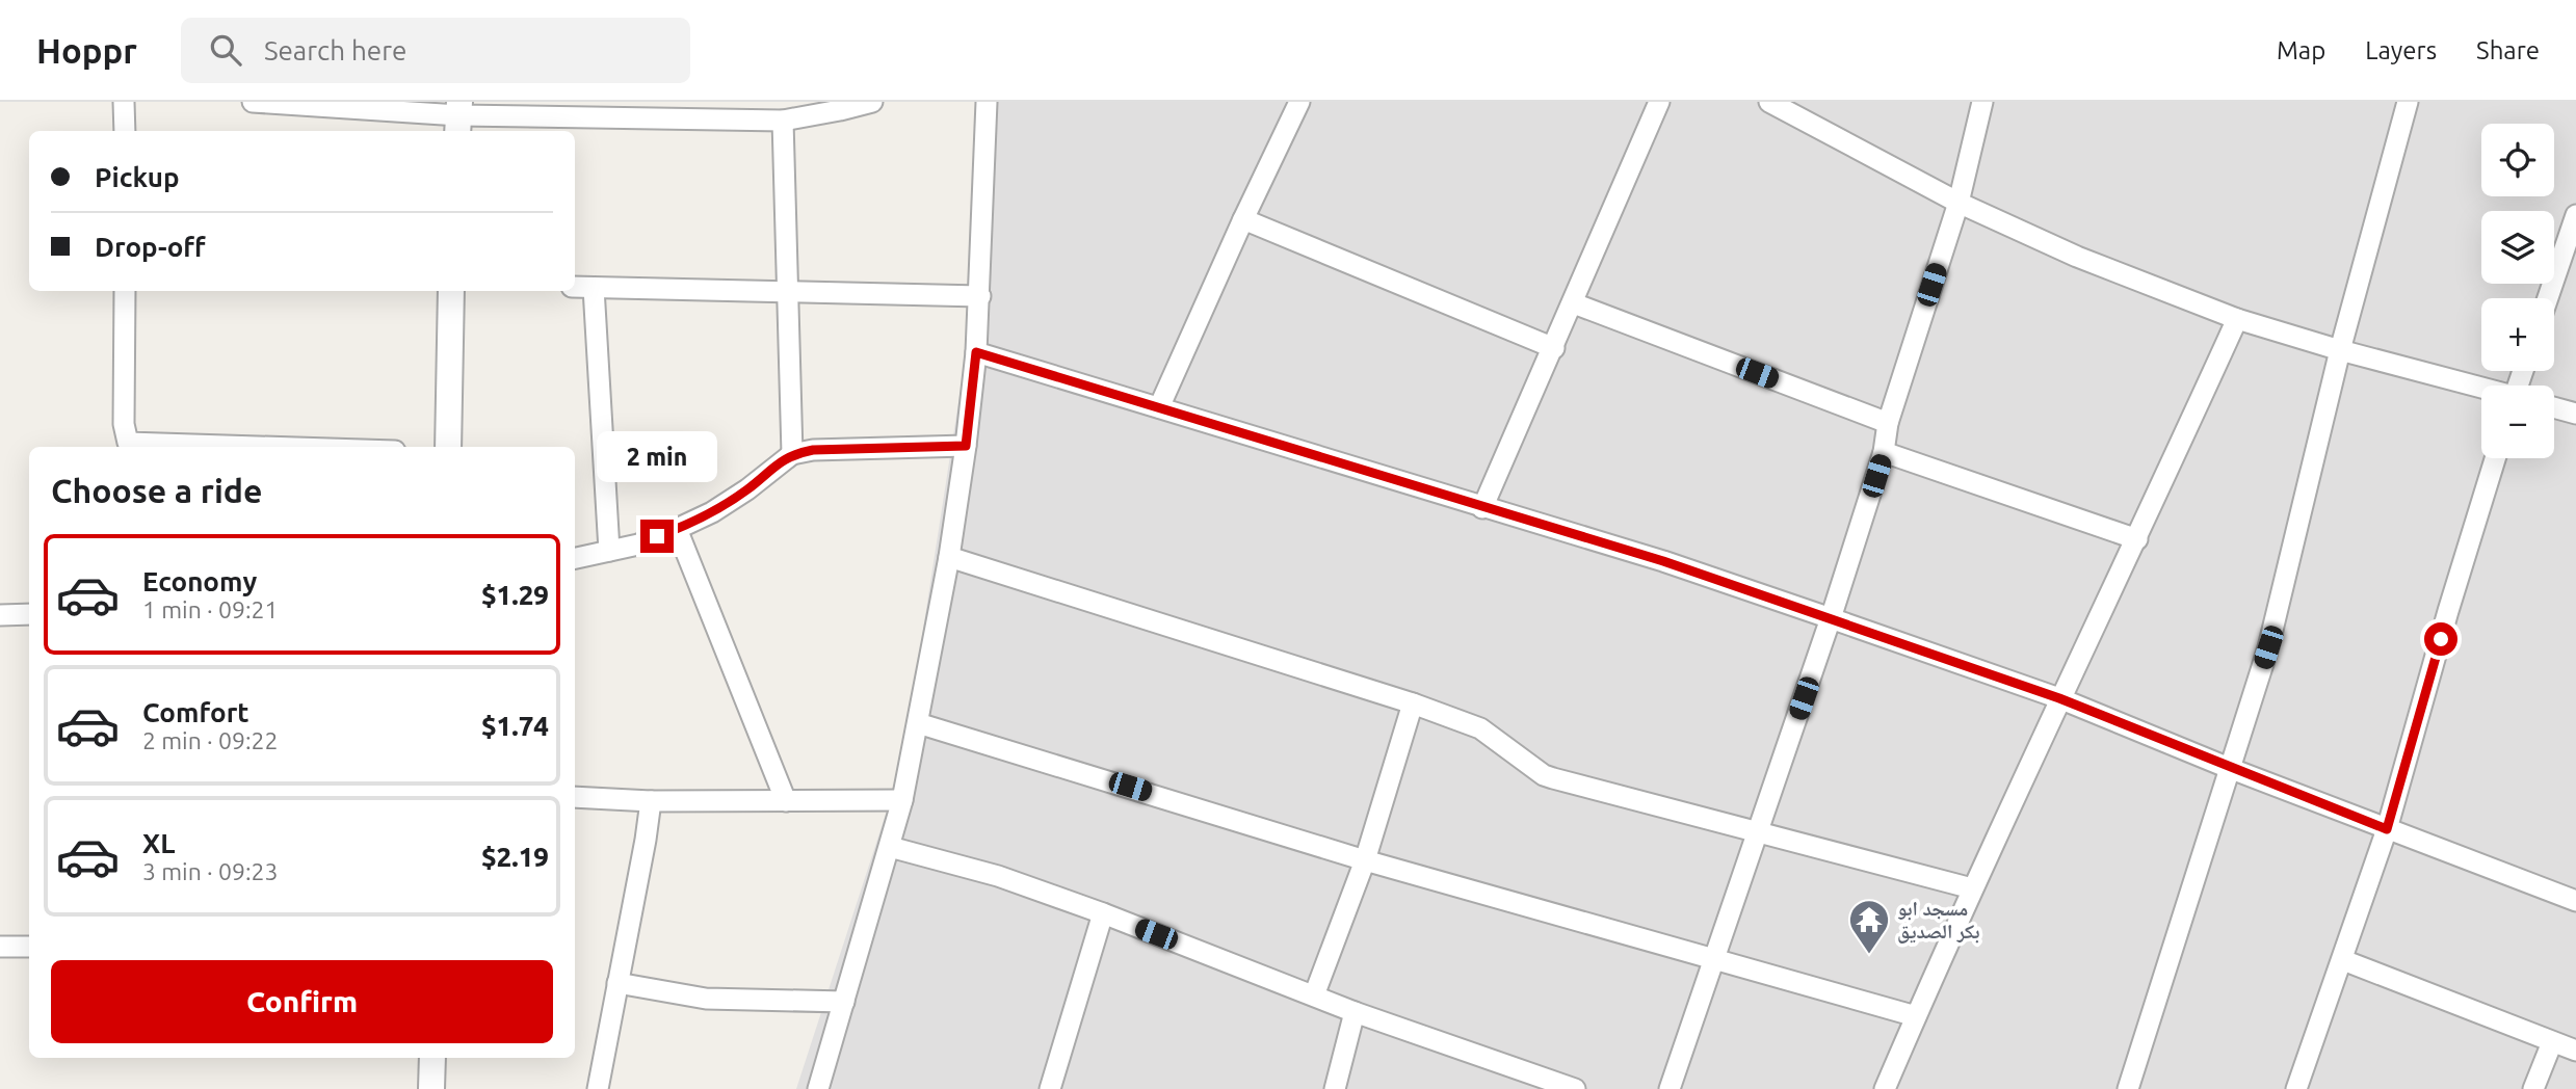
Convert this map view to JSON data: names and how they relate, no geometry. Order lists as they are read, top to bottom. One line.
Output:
{"places":{"temple":["مسجد ابو بكر الصديق"]},"page":{"header":"Hoppr","search":"Search here","nav":["Map","Layers","Share"],"map_buttons":["+","−"],"banner":["Pickup","Drop-off"],"bubble":"2 min","heading":"Choose a ride","list":[{"name":"Economy","note":"1 min · 09:21","value":"$1.29"},{"name":"Comfort","note":"2 min · 09:22","value":"$1.74"},{"name":"XL","note":"3 min · 09:23","value":"$2.19"}],"buttons":"Confirm"}}
